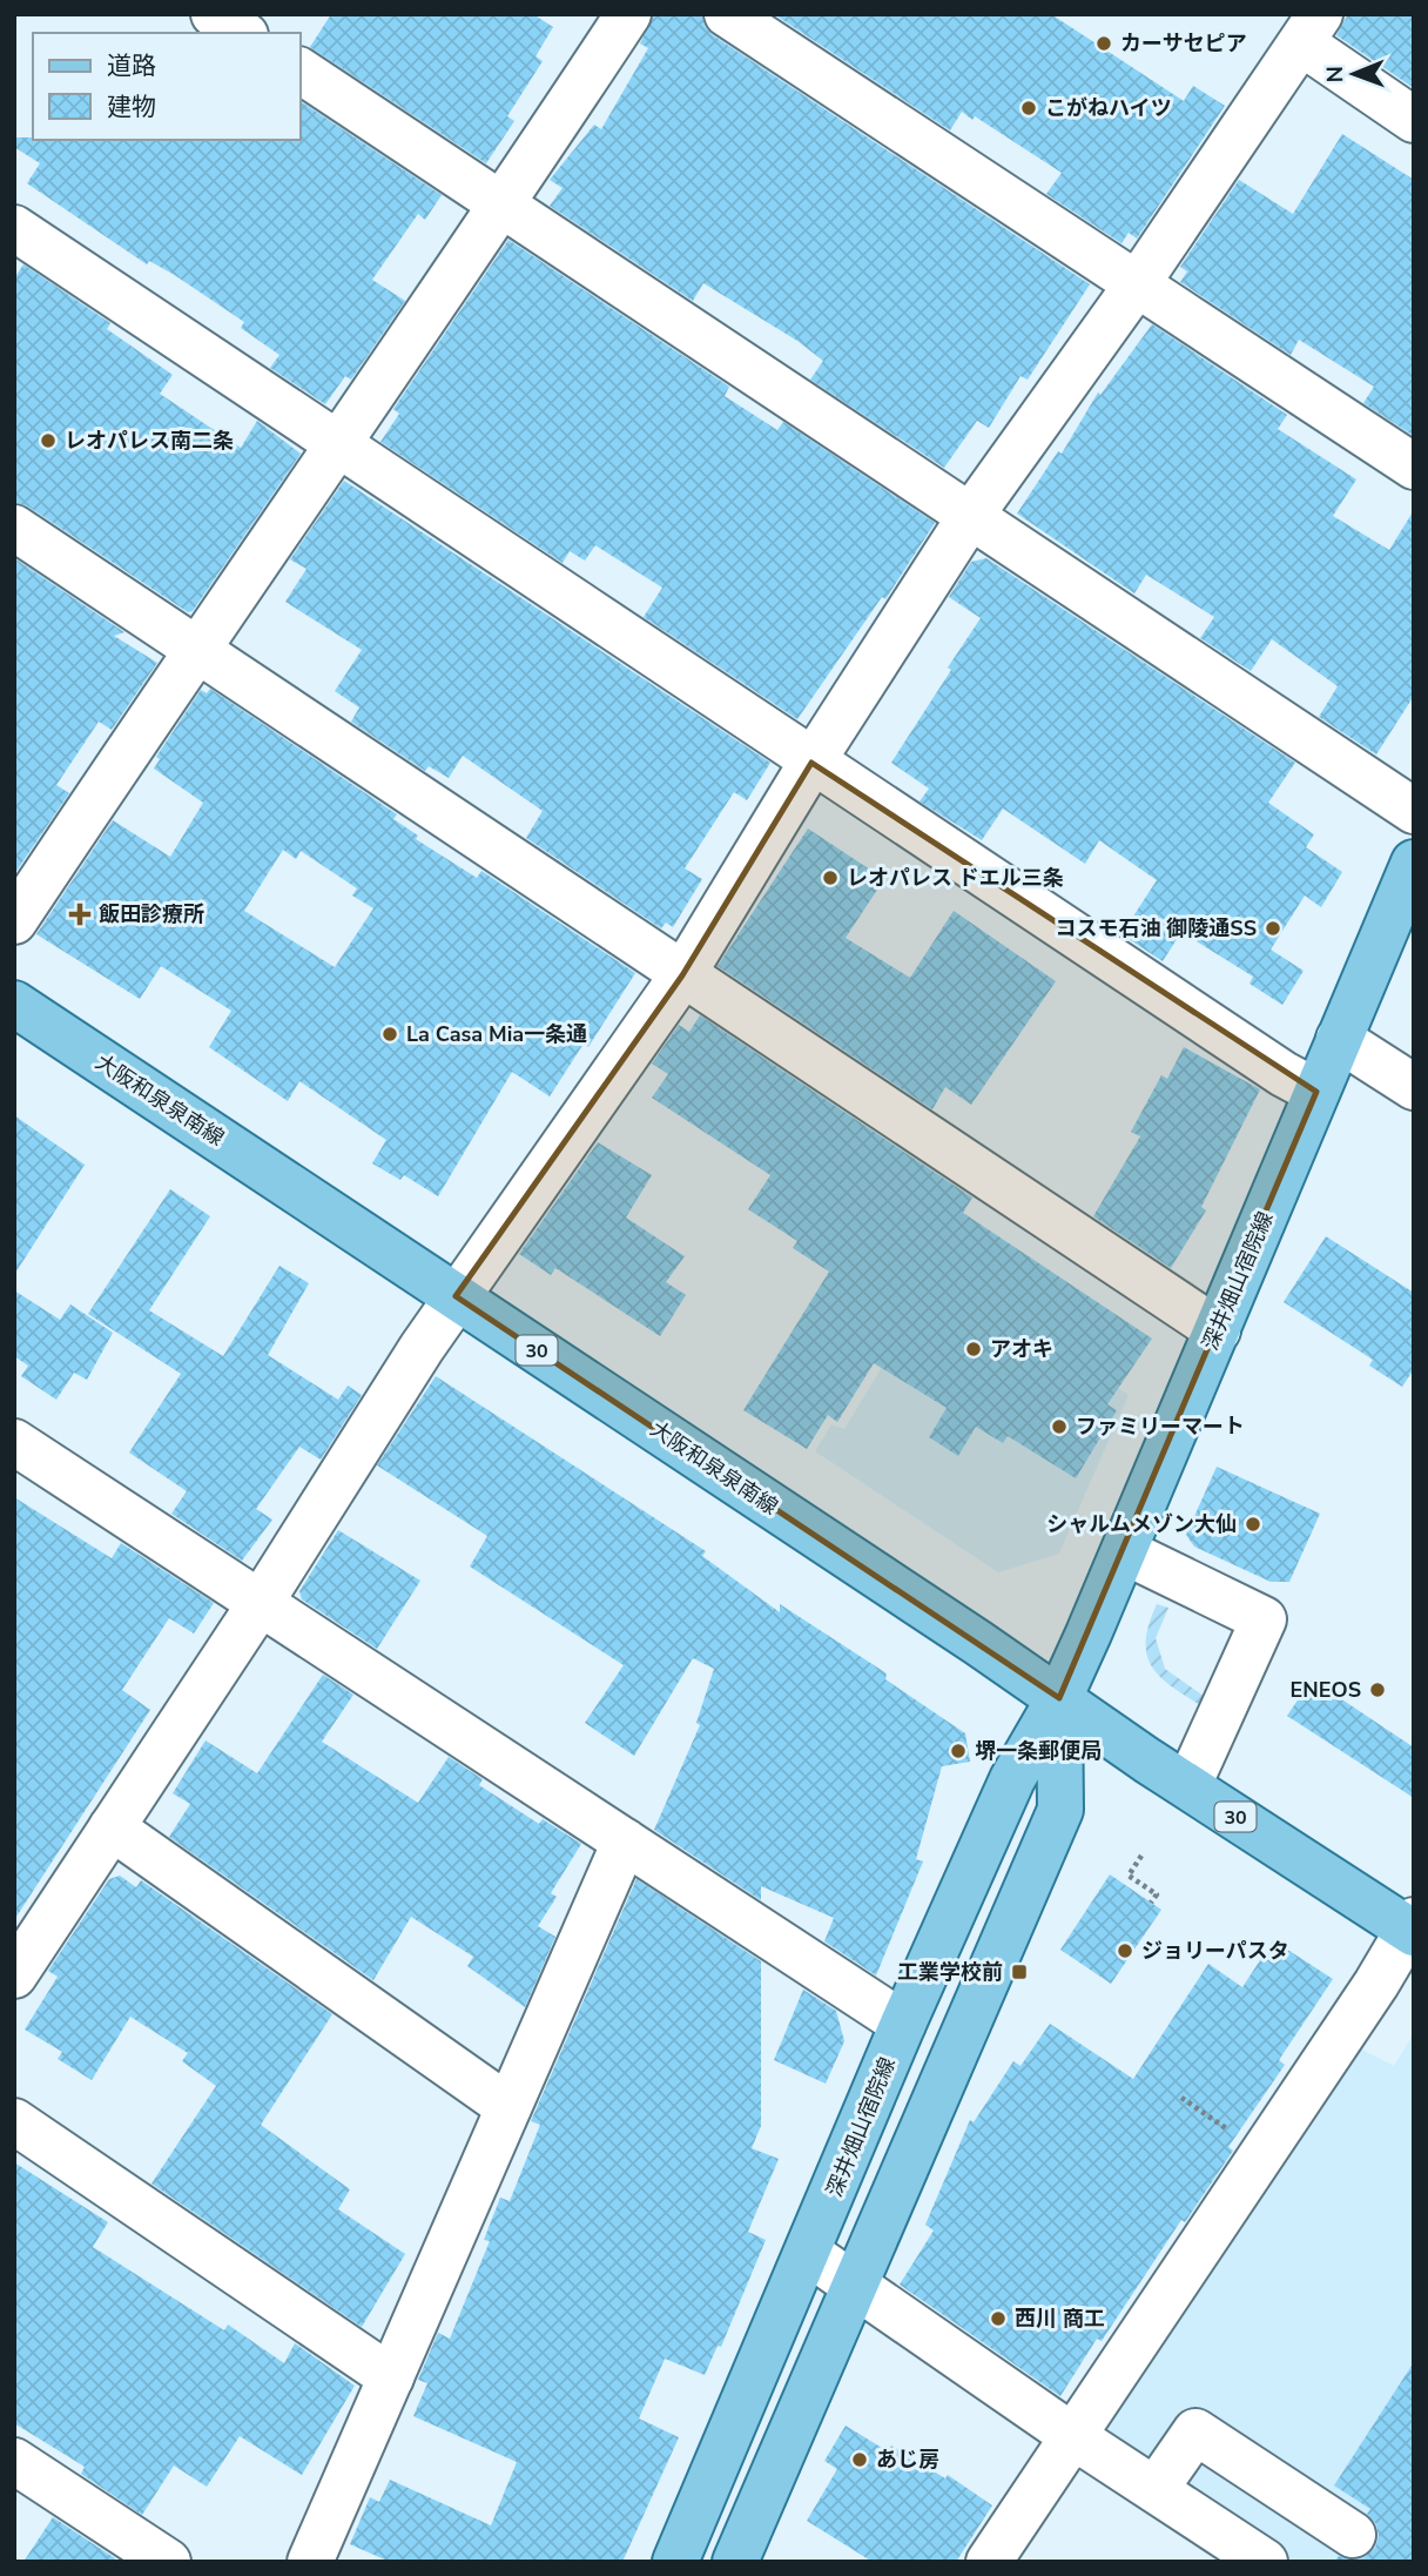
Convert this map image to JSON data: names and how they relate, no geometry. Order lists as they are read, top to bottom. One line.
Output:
{"streets":{"main road":["大阪和泉泉南線","深井畑山宿院線","30"]},"crossings":[["大阪和泉泉南線","深井畑山宿院線"]],"places":{"other":["カーサセピア","こがねハイツ","レオパレス南二条","レオパレス ドエル三条","コスモ石油 御陵通SS","La Casa Mia一条通","アオキ","ファミリーマート","シャルムメゾン大仙","ENEOS","堺一条郵便局","ジョリーパスタ","西川 商工","あじ房"],"health":["飯田診療所"],"transit":["工業学校前"]},"legend":["道路","建物"],"north":"left"}
